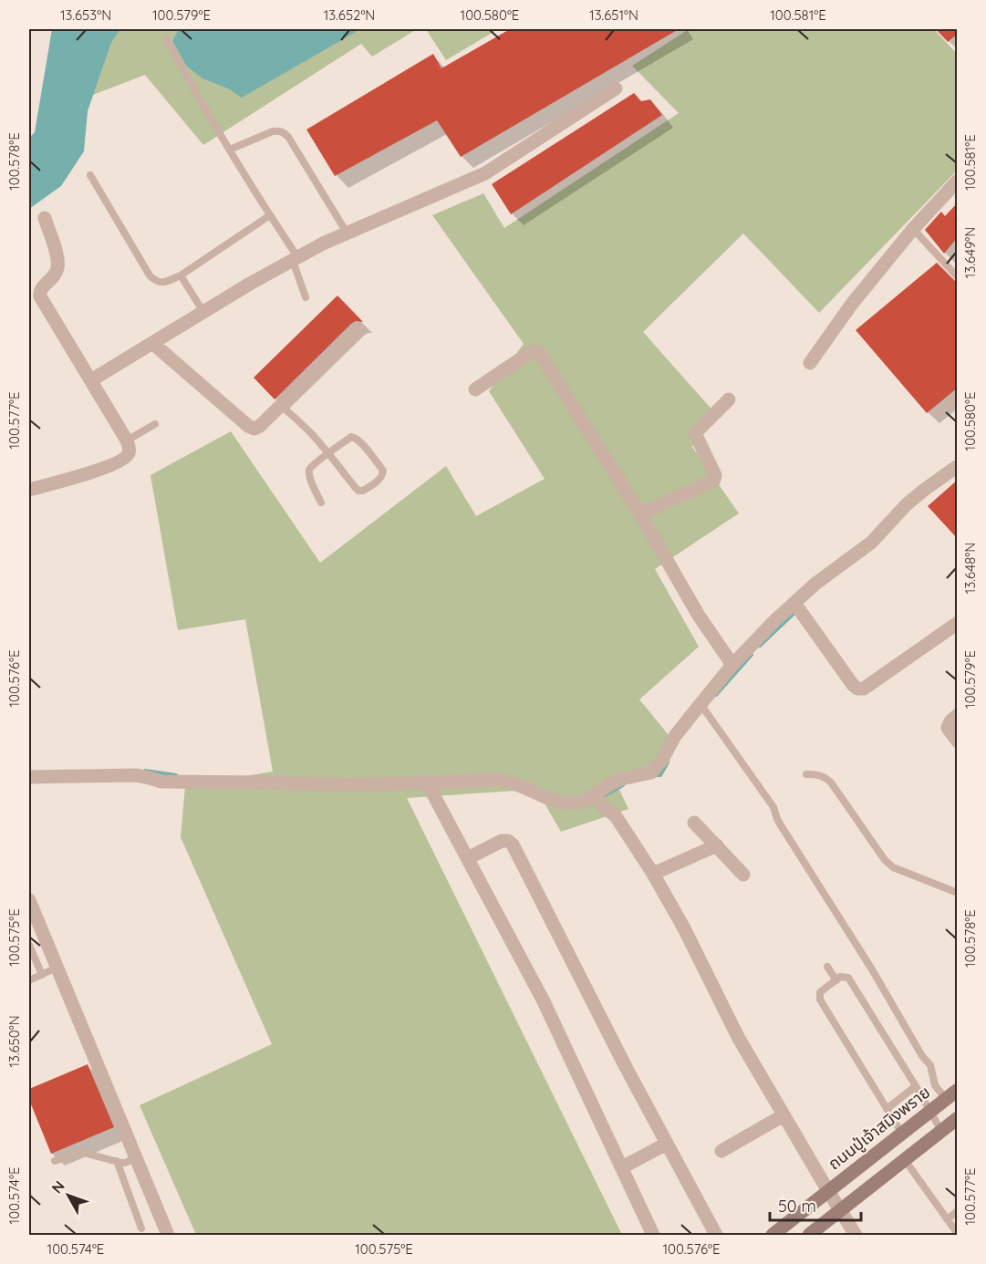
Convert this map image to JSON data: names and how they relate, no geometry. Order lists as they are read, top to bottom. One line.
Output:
{"streets":{"main road":["ถนนปู่เจ้าสมิงพราย"]},"scale_bar":"50 m","north":"top left","coordinates":["13.653°N","100.579°E","13.652°N","100.580°E","13.651°N","100.581°E","100.578°E","13.649°N","100.577°E","13.648°N","100.576°E","100.575°E","13.650°N","100.574°E"]}
